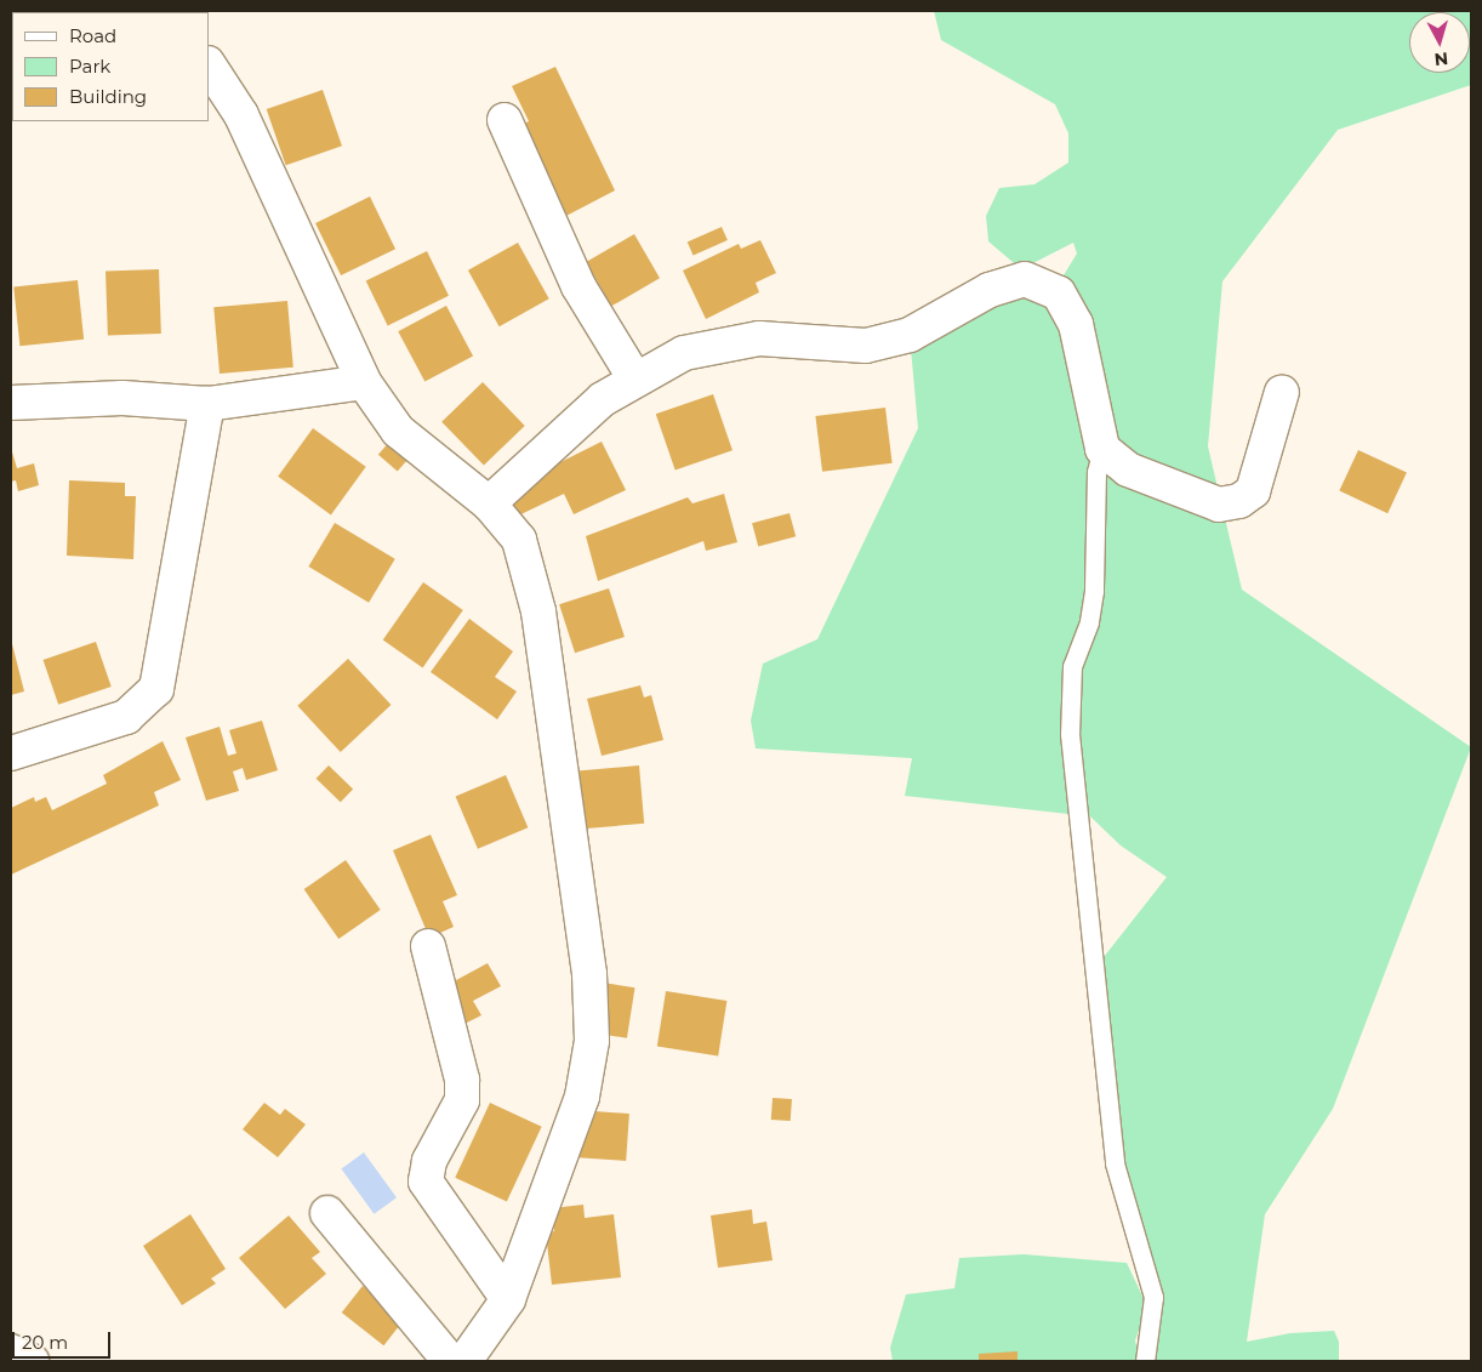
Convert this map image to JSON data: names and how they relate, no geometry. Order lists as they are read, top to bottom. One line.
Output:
{"legend":["Road","Park","Building"],"scale_bar":"20 m","north":"bottom"}
